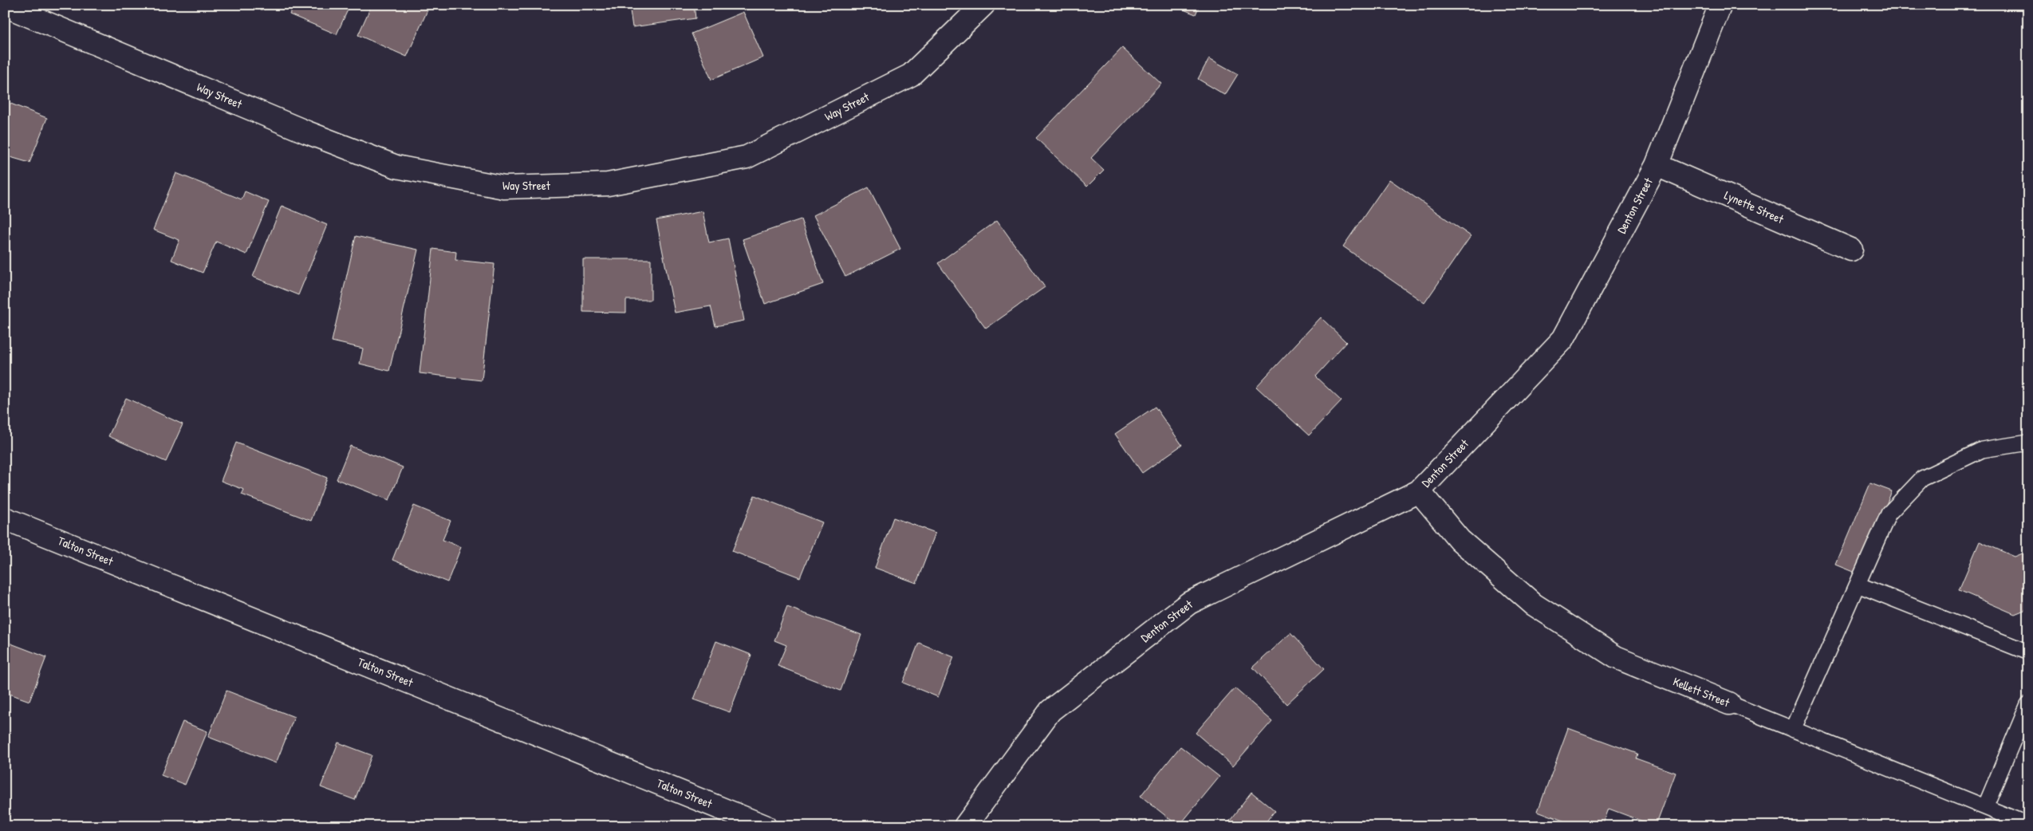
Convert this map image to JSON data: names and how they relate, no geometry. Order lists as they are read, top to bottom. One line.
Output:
{"streets":{"street":["Way Street","Denton Street","Lynette Street","Talton Street","Kellett Street"]},"crossings":[["Denton Street","Lynette Street"],["Denton Street","Kellett Street"]]}
